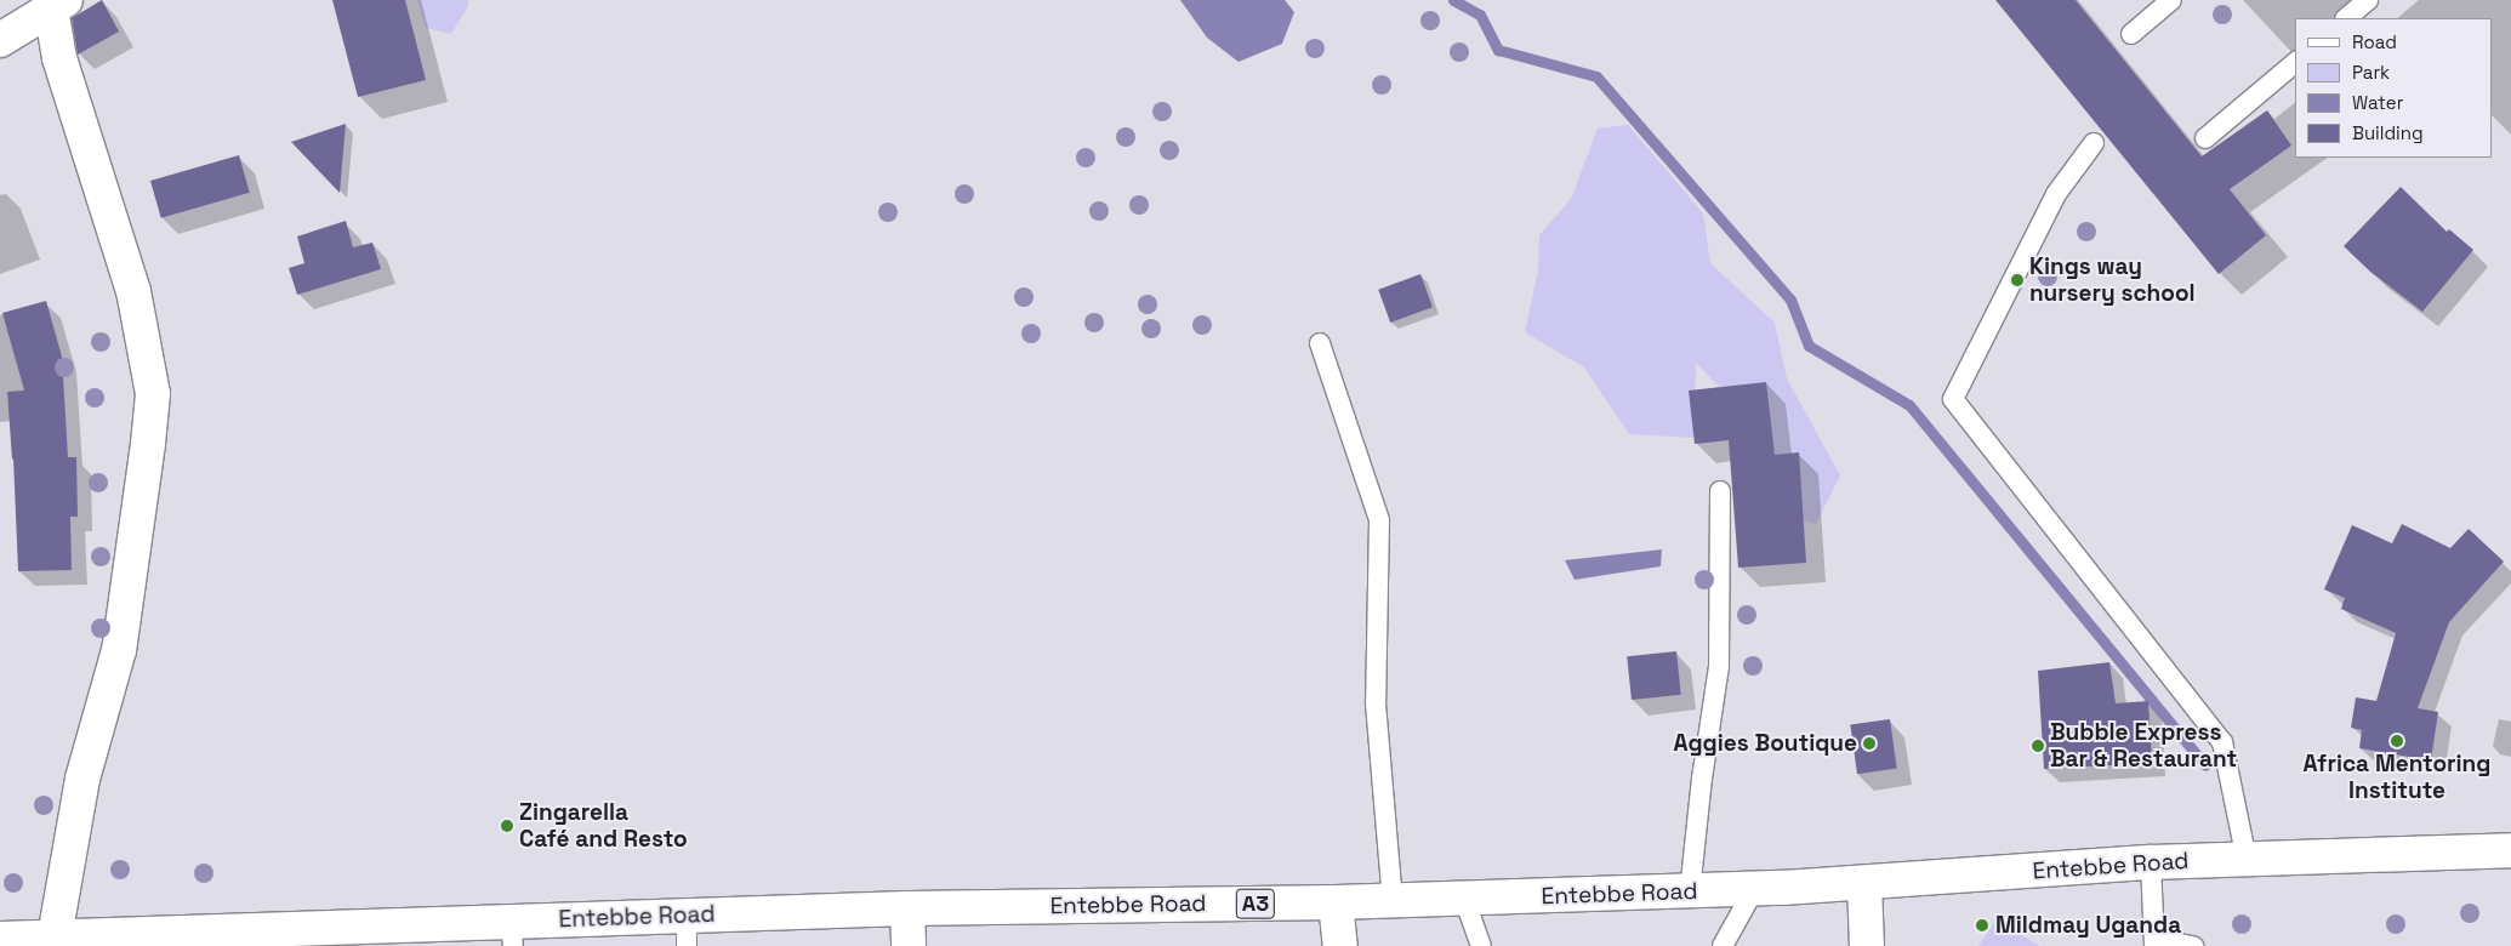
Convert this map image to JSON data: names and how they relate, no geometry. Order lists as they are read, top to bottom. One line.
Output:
{"streets":{"main road":["Entebbe Road","A3"]},"places":["Kings way nursery school","Africa Mentoring Institute","Aggies Boutique","Bubble Express Bar & Restaurant","Zingarella Café and Resto","Mildmay Uganda"],"legend":["Road","Park","Water","Building"]}
